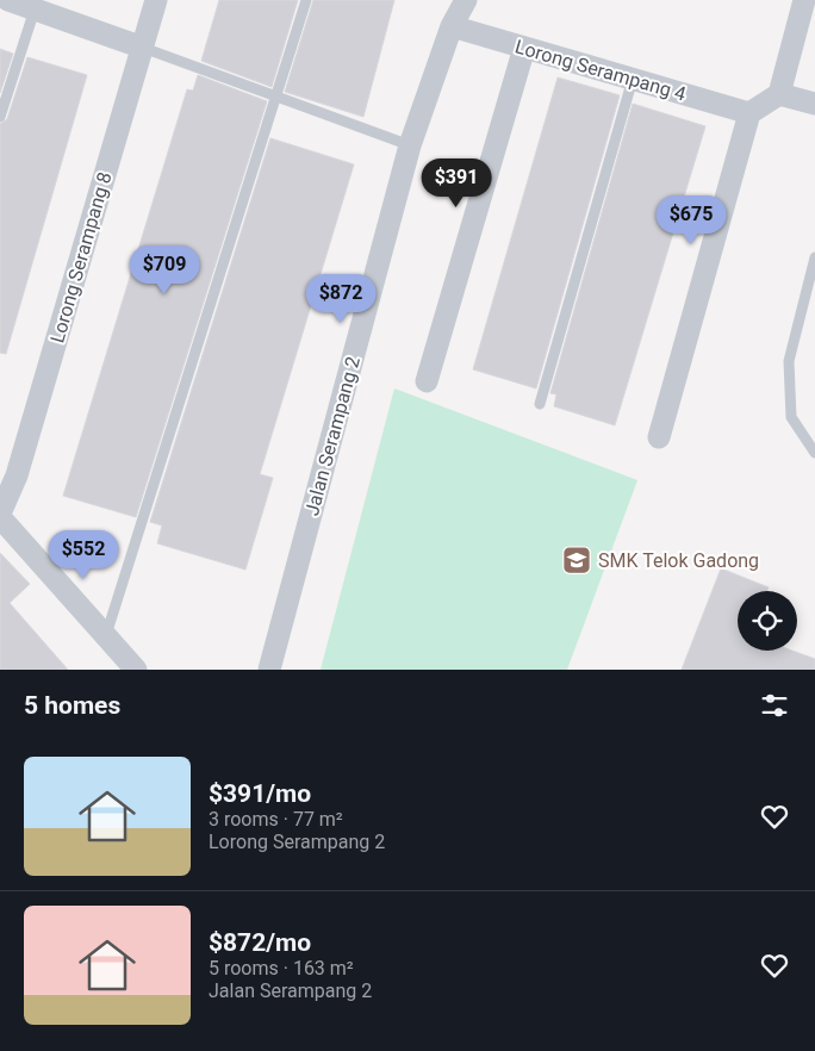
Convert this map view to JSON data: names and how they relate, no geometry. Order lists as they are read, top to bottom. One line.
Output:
{"streets":{"street":["Lorong Serampang 4","Lorong Serampang 8","Jalan Serampang 2"]},"crossings":[["Lorong Serampang 4","Jalan Serampang 2"]],"places":{"school or university":["SMK Telok Gadong"]},"page":{"price":["$391","$675","$709","$872","$552"],"heading":"5 homes","list":[{"name":"$391/mo","note":"3 rooms · 77 m² · Lorong Serampang 2"},{"name":"$872/mo","note":"5 rooms · 163 m² · Jalan Serampang 2"}]}}
